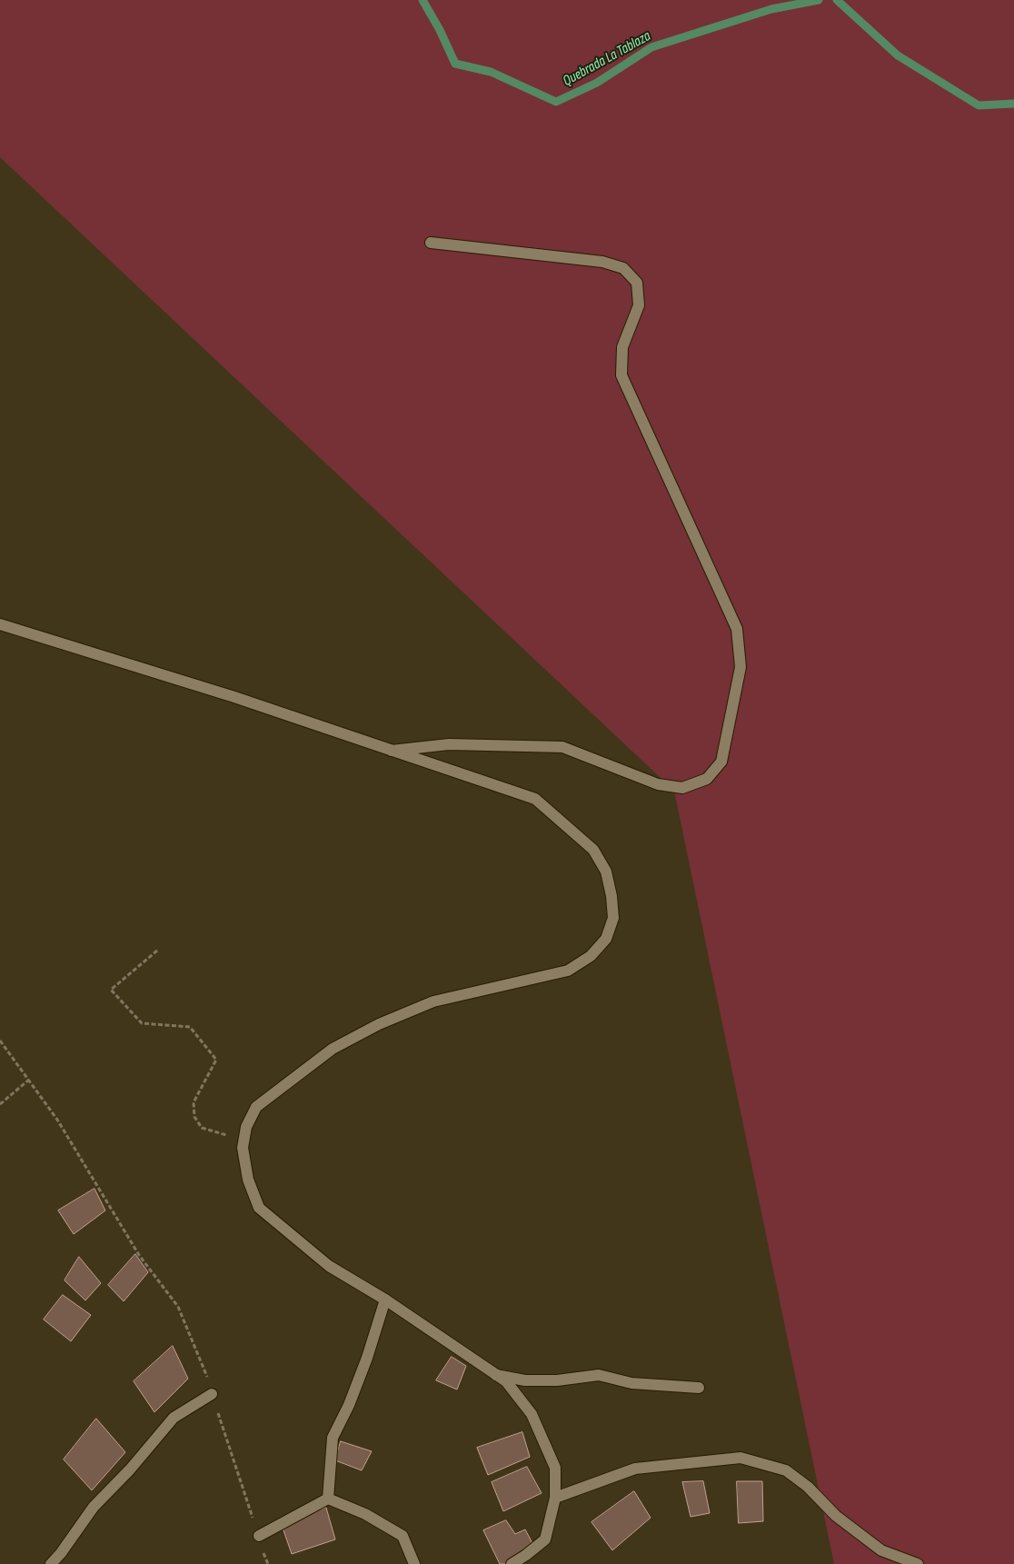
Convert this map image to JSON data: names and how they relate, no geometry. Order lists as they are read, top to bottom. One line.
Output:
{"water":["Quebrada La Tablaza"]}
